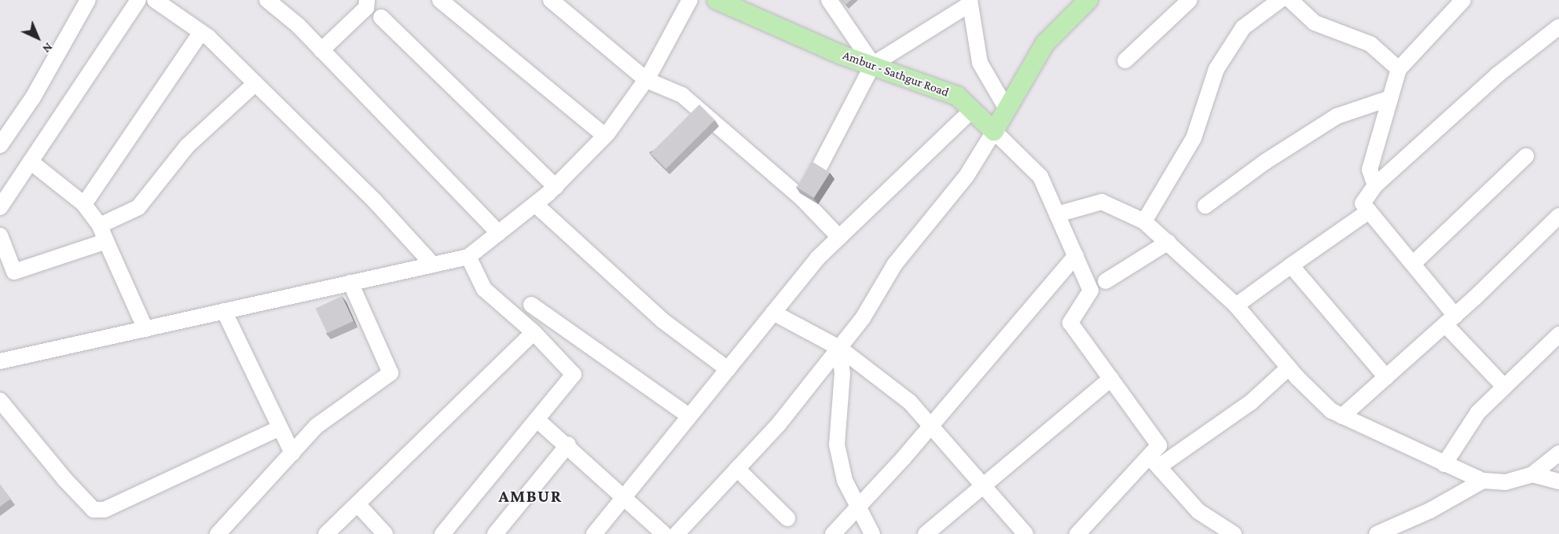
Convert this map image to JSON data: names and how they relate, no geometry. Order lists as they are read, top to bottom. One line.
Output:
{"streets":{"main road":["Ambur - Sathgur Road"]},"districts":["AMBUR"],"north":"bottom right"}
